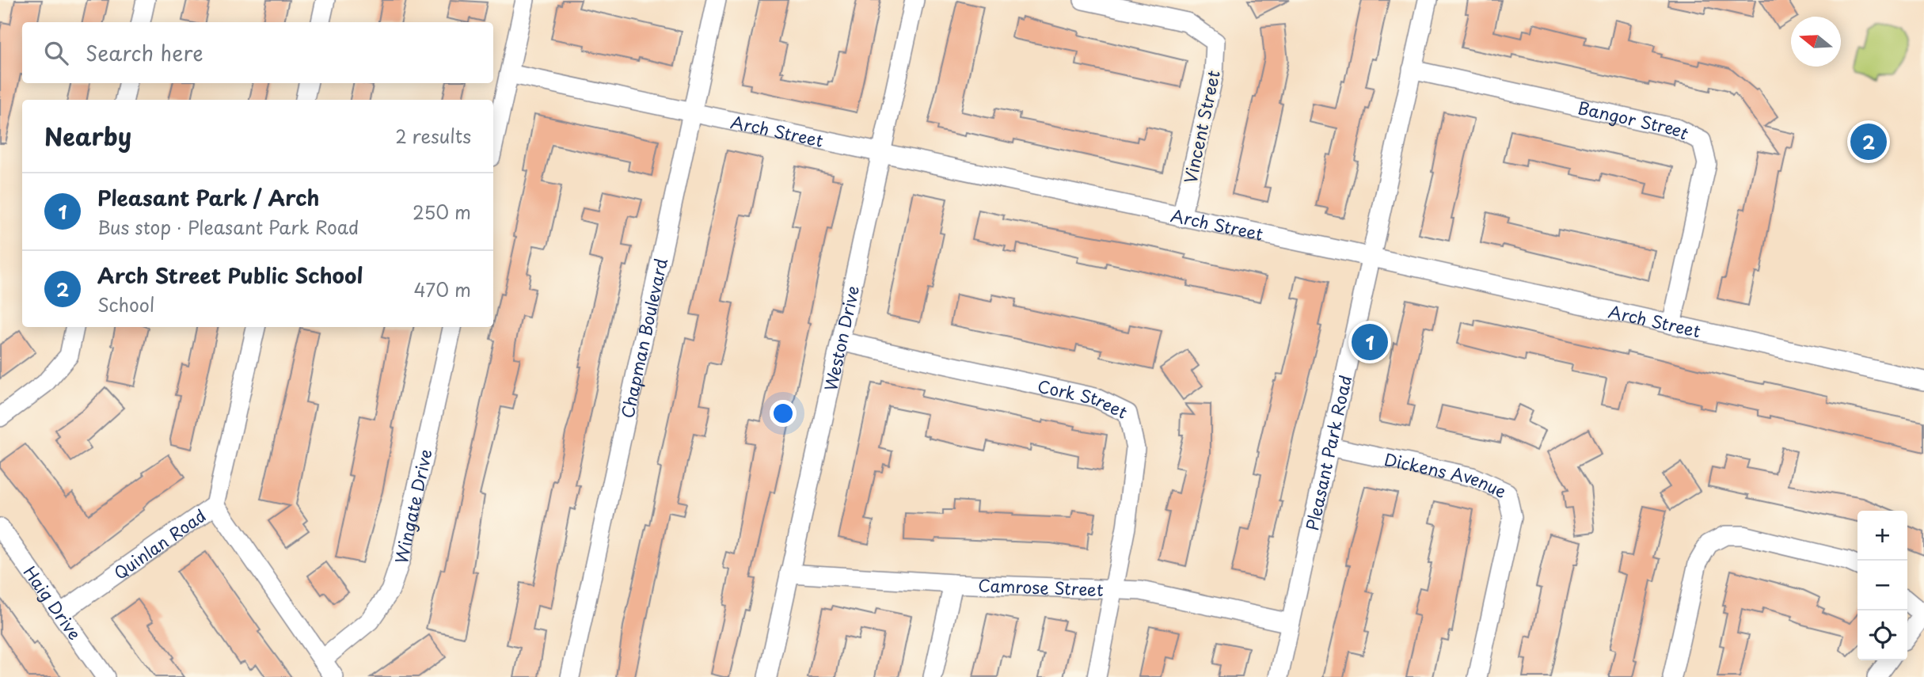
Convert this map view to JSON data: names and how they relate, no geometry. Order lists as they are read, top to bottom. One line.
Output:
{"streets":{"street":["Bangor Street","Vincent Street","Arch Street","Chapman Boulevard","Weston Drive","Cork Street","Pleasant Park Road","Dickens Avenue","Wingate Drive","Quinlan Road","Camrose Street","Haig Drive"]},"crossings":[["Bangor Street","Arch Street"],["Bangor Street","Pleasant Park Road"],["Vincent Street","Arch Street"],["Arch Street","Chapman Boulevard"],["Arch Street","Weston Drive"],["Arch Street","Pleasant Park Road"],["Weston Drive","Cork Street"],["Weston Drive","Camrose Street"],["Cork Street","Camrose Street"],["Pleasant Park Road","Dickens Avenue"],["Pleasant Park Road","Camrose Street"],["Quinlan Road","Haig Drive"]],"north":"left","page":{"search":"Search here","heading":["Nearby","2 results"],"pins":["2","1"],"list":[{"mark":"1","name":"Pleasant Park / Arch","note":"Bus stop · Pleasant Park Road","value":"250 m"},{"mark":"2","name":"Arch Street Public School","note":"School","value":"470 m"}],"map_buttons":["+","−"]}}
